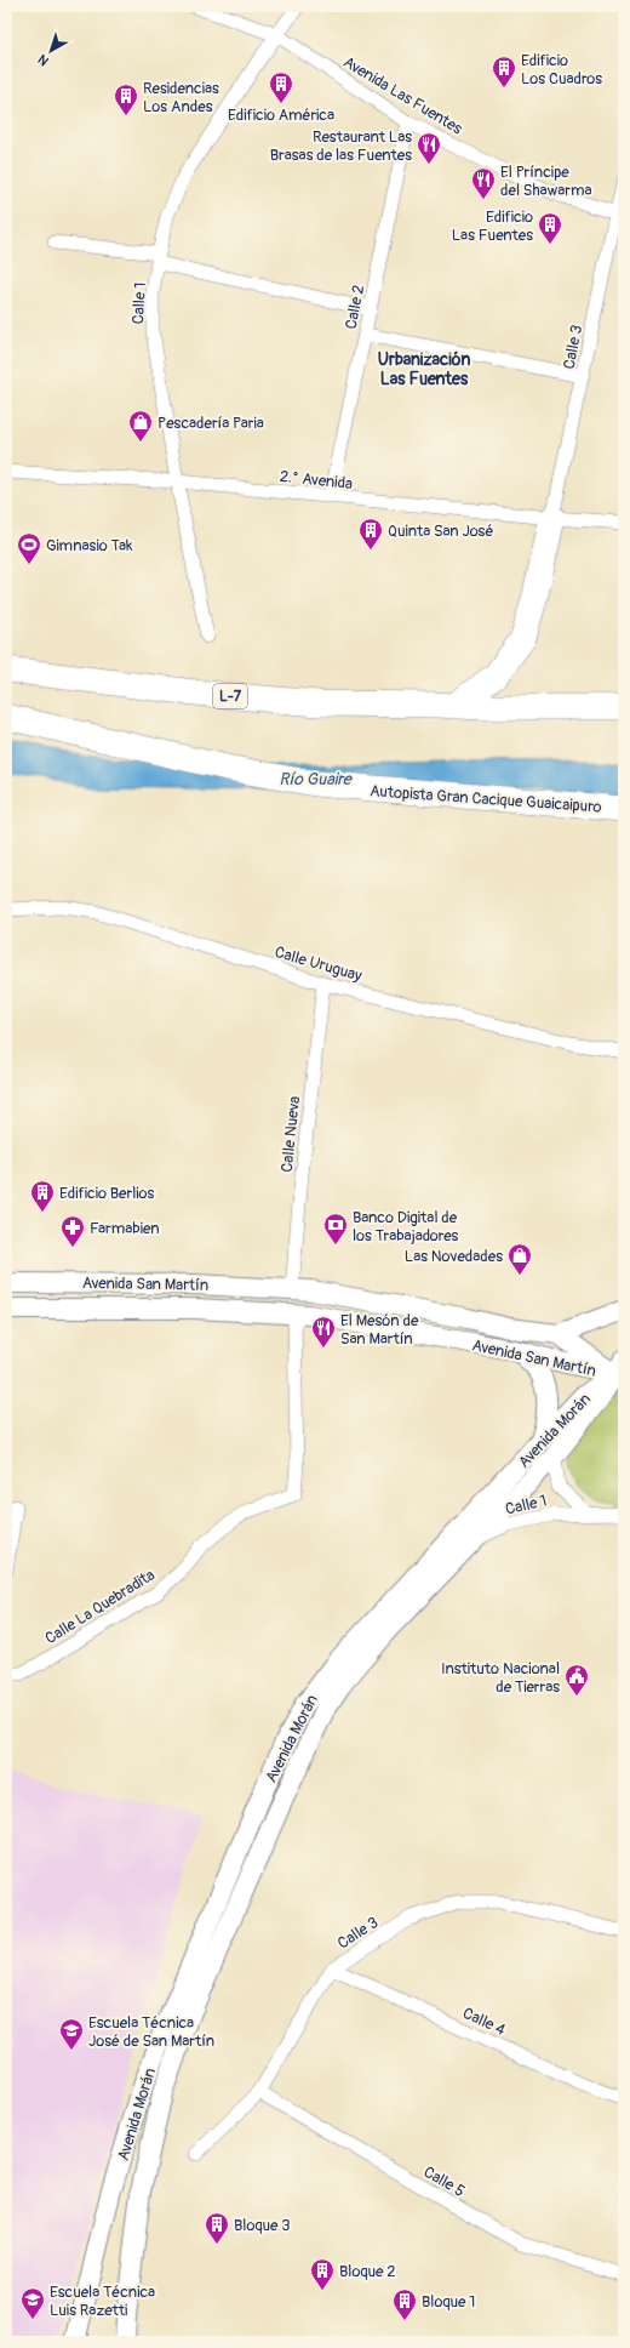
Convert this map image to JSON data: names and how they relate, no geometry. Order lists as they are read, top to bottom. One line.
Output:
{"streets":{"highway":["L-7","Autopista Gran Cacique Guaicaipuro"],"main road":["Avenida San Martín","Avenida Morán"],"street":["Avenida Las Fuentes","Calle 1","Calle 2","Calle 3","2.° Avenida","Calle Uruguay","Calle Nueva","Calle La Quebradita","Calle 4","Calle 5"]},"crossings":[["Avenida Las Fuentes","Calle 1"],["Avenida Las Fuentes","Calle 2"],["Avenida Las Fuentes","Calle 3"],["Calle 1","2.° Avenida"],["Calle 1","Avenida Morán"],["Calle 2","2.° Avenida"],["Calle 3","2.° Avenida"],["Calle 3","Calle 4"],["Calle 3","Calle 5"],["Calle Uruguay","Calle Nueva"],["Calle Nueva","Avenida San Martín"],["Avenida San Martín","Avenida Morán"],["Avenida San Martín","Calle La Quebradita"]],"districts":["Urbanización Las Fuentes"],"water":["Río Guaire"],"places":{"building":["Edificio Los Cuadros","Edificio América","Residencias Los Andes","Edificio Las Fuentes","Quinta San José","Edificio Berlios","Bloque 3","Bloque 2","Bloque 1"],"restaurant":["Restaurant Las Brasas de las Fuentes","El Príncipe del Shawarma","El Mesón de San Martín"],"shop":["Pescadería Paria","Las Novedades"],"sports":["Gimnasio Tak"],"bank":["Banco Digital de los Trabajadores"],"pharmacy":["Farmabien"],"public building":["Instituto Nacional de Tierras"],"school or university":["Escuela Técnica José de San Martín","Escuela Técnica Luis Razetti"]},"north":"bottom left"}
